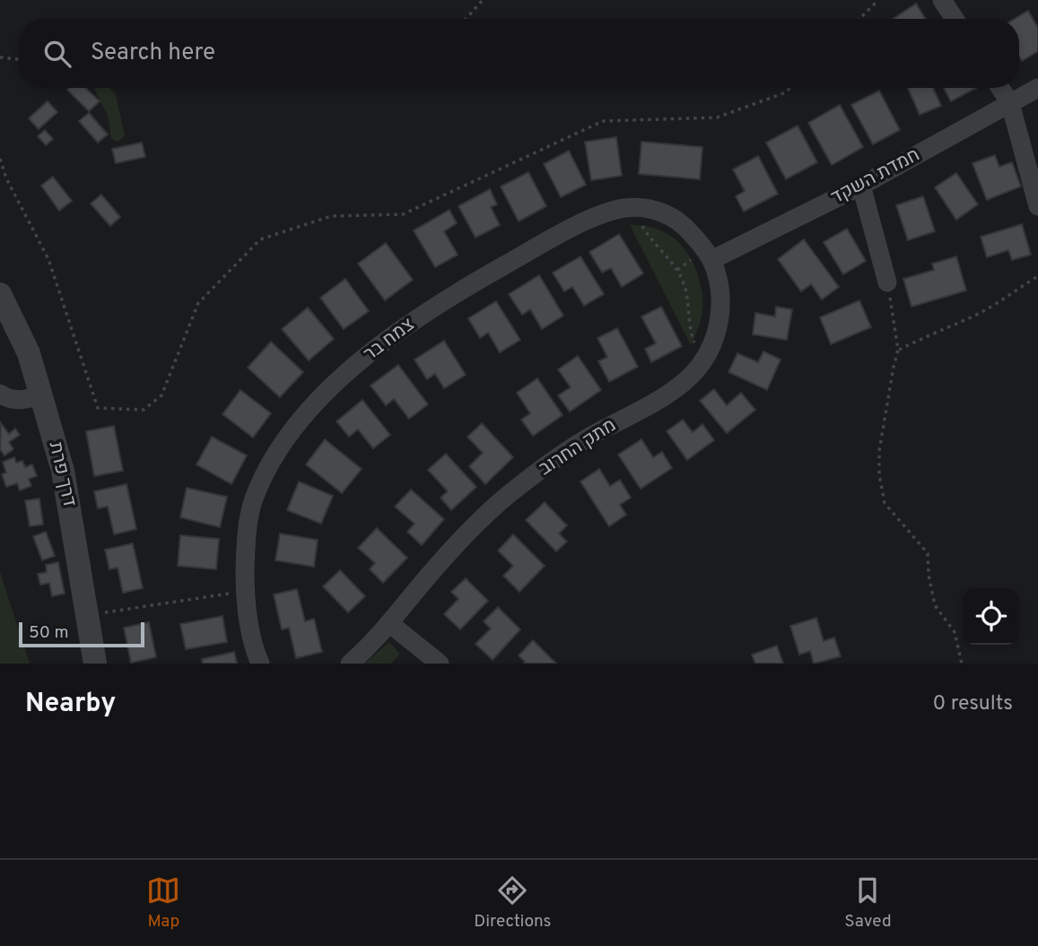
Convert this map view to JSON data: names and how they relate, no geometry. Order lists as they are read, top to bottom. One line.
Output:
{"streets":{"street":["חמדת השקד","צמח בר","מתק החרוב","דרך פרת"]},"crossings":[["חמדת השקד","צמח בר"],["חמדת השקד","מתק החרוב"],["צמח בר","מתק החרוב"]],"scale_bar":"50 m","page":{"search":"Search here","scale":"50 m","heading":["Nearby","0 results"],"nav":["Map","Directions","Saved"]}}
